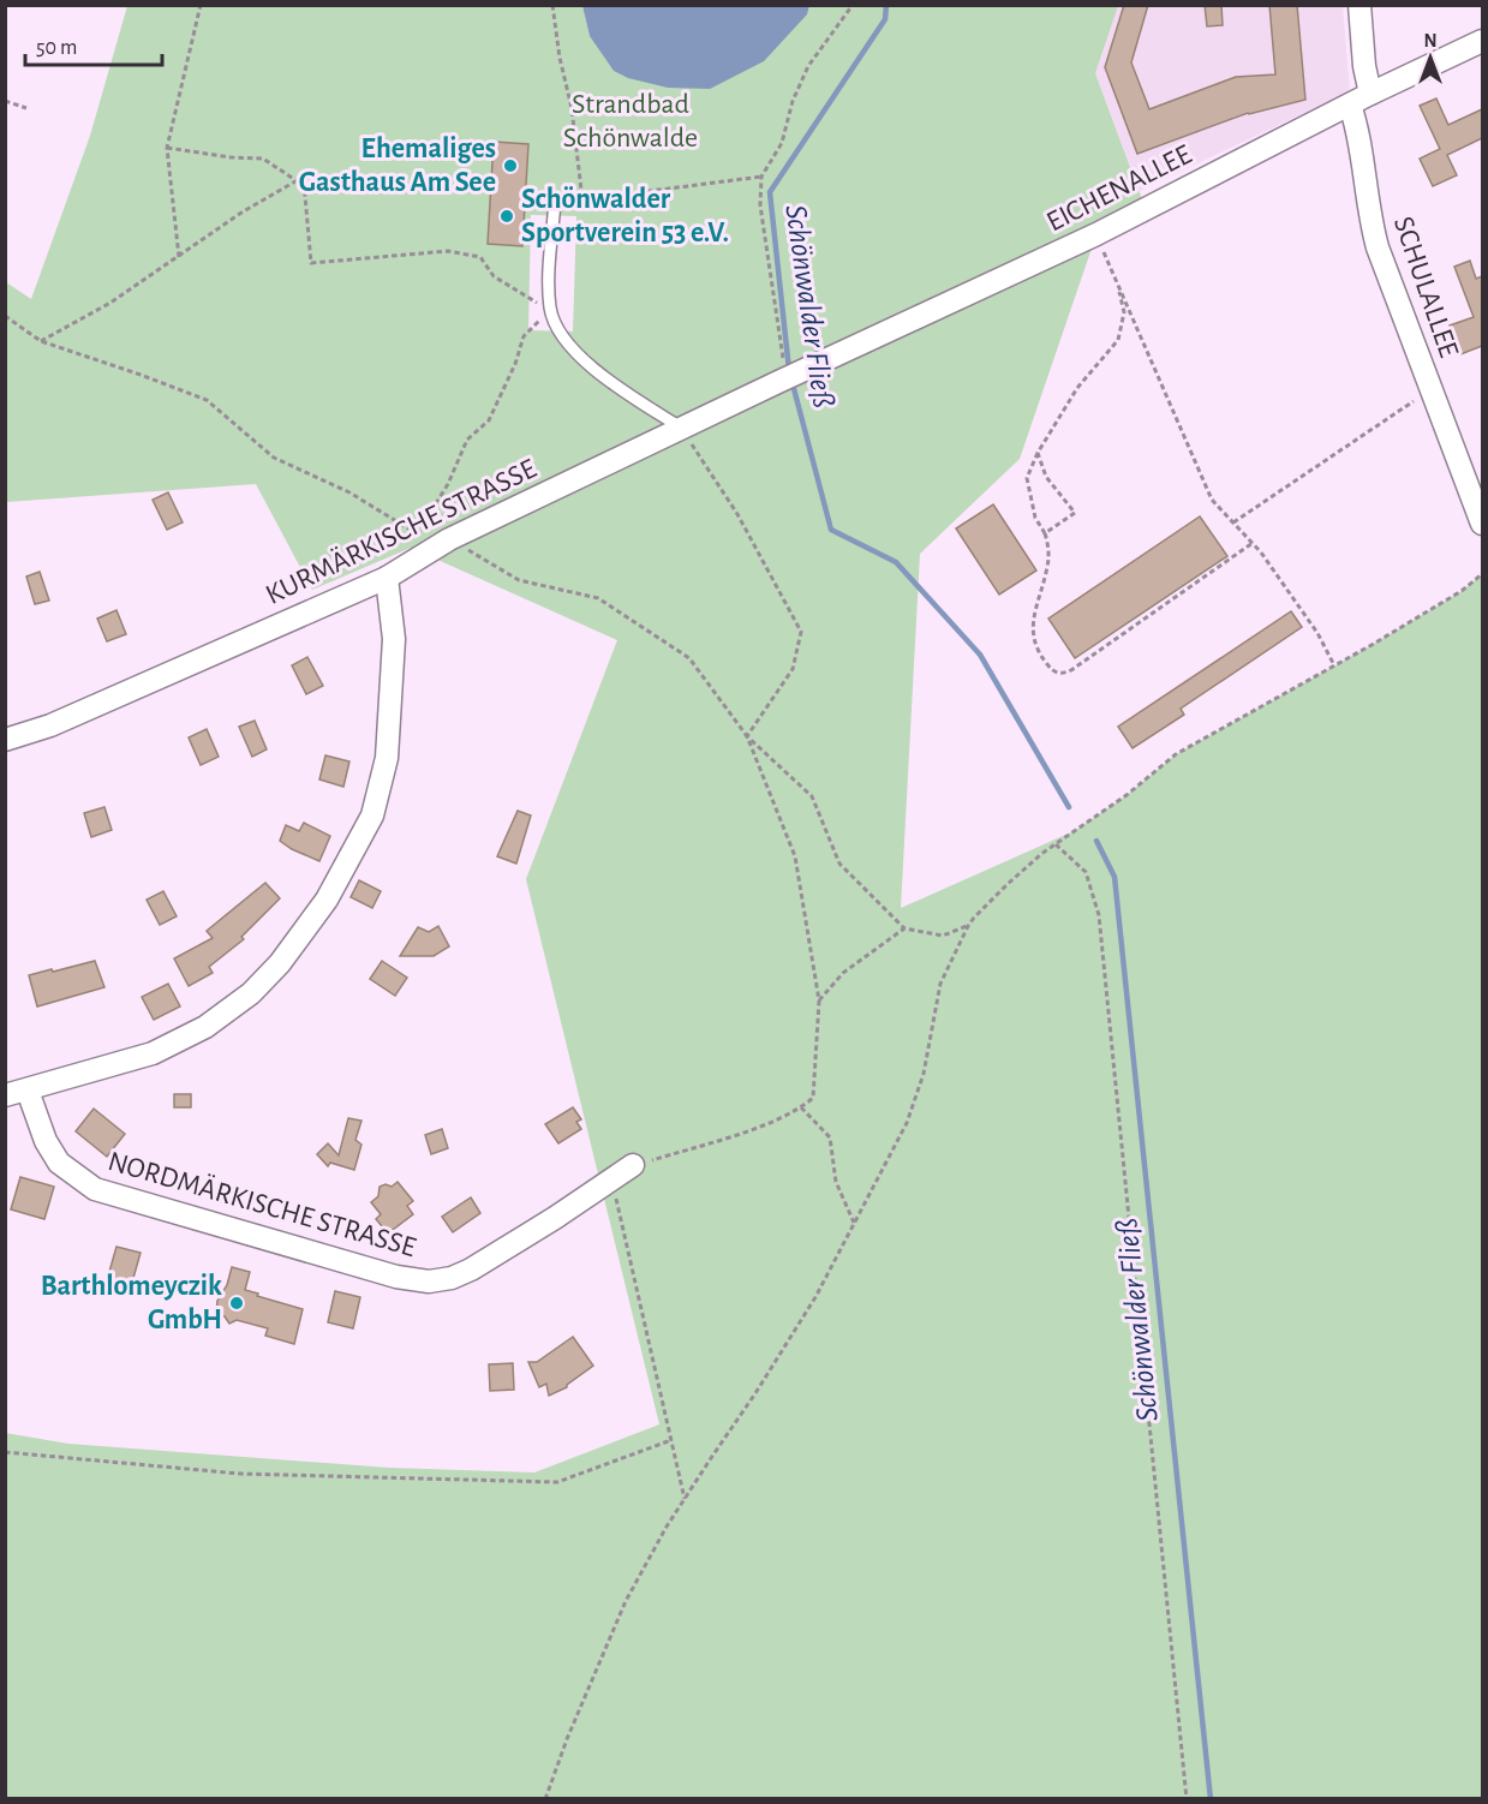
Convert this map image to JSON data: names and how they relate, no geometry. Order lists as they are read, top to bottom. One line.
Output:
{"streets":{"street":["EICHENALLEE","SCHULALLEE","KURMÄRKISCHE STRASSE","NORDMÄRKISCHE STRASSE"]},"crossings":[["EICHENALLEE","SCHULALLEE"],["EICHENALLEE","KURMÄRKISCHE STRASSE"]],"water":["Schönwalder Fließ"],"parks":["Strandbad Schönwalde"],"places":["Ehemaliges Gasthaus Am See","Schönwalder Sportverein 53 e.V.","Barthlomeyczik GmbH"],"scale_bar":"50 m","north":"top"}
